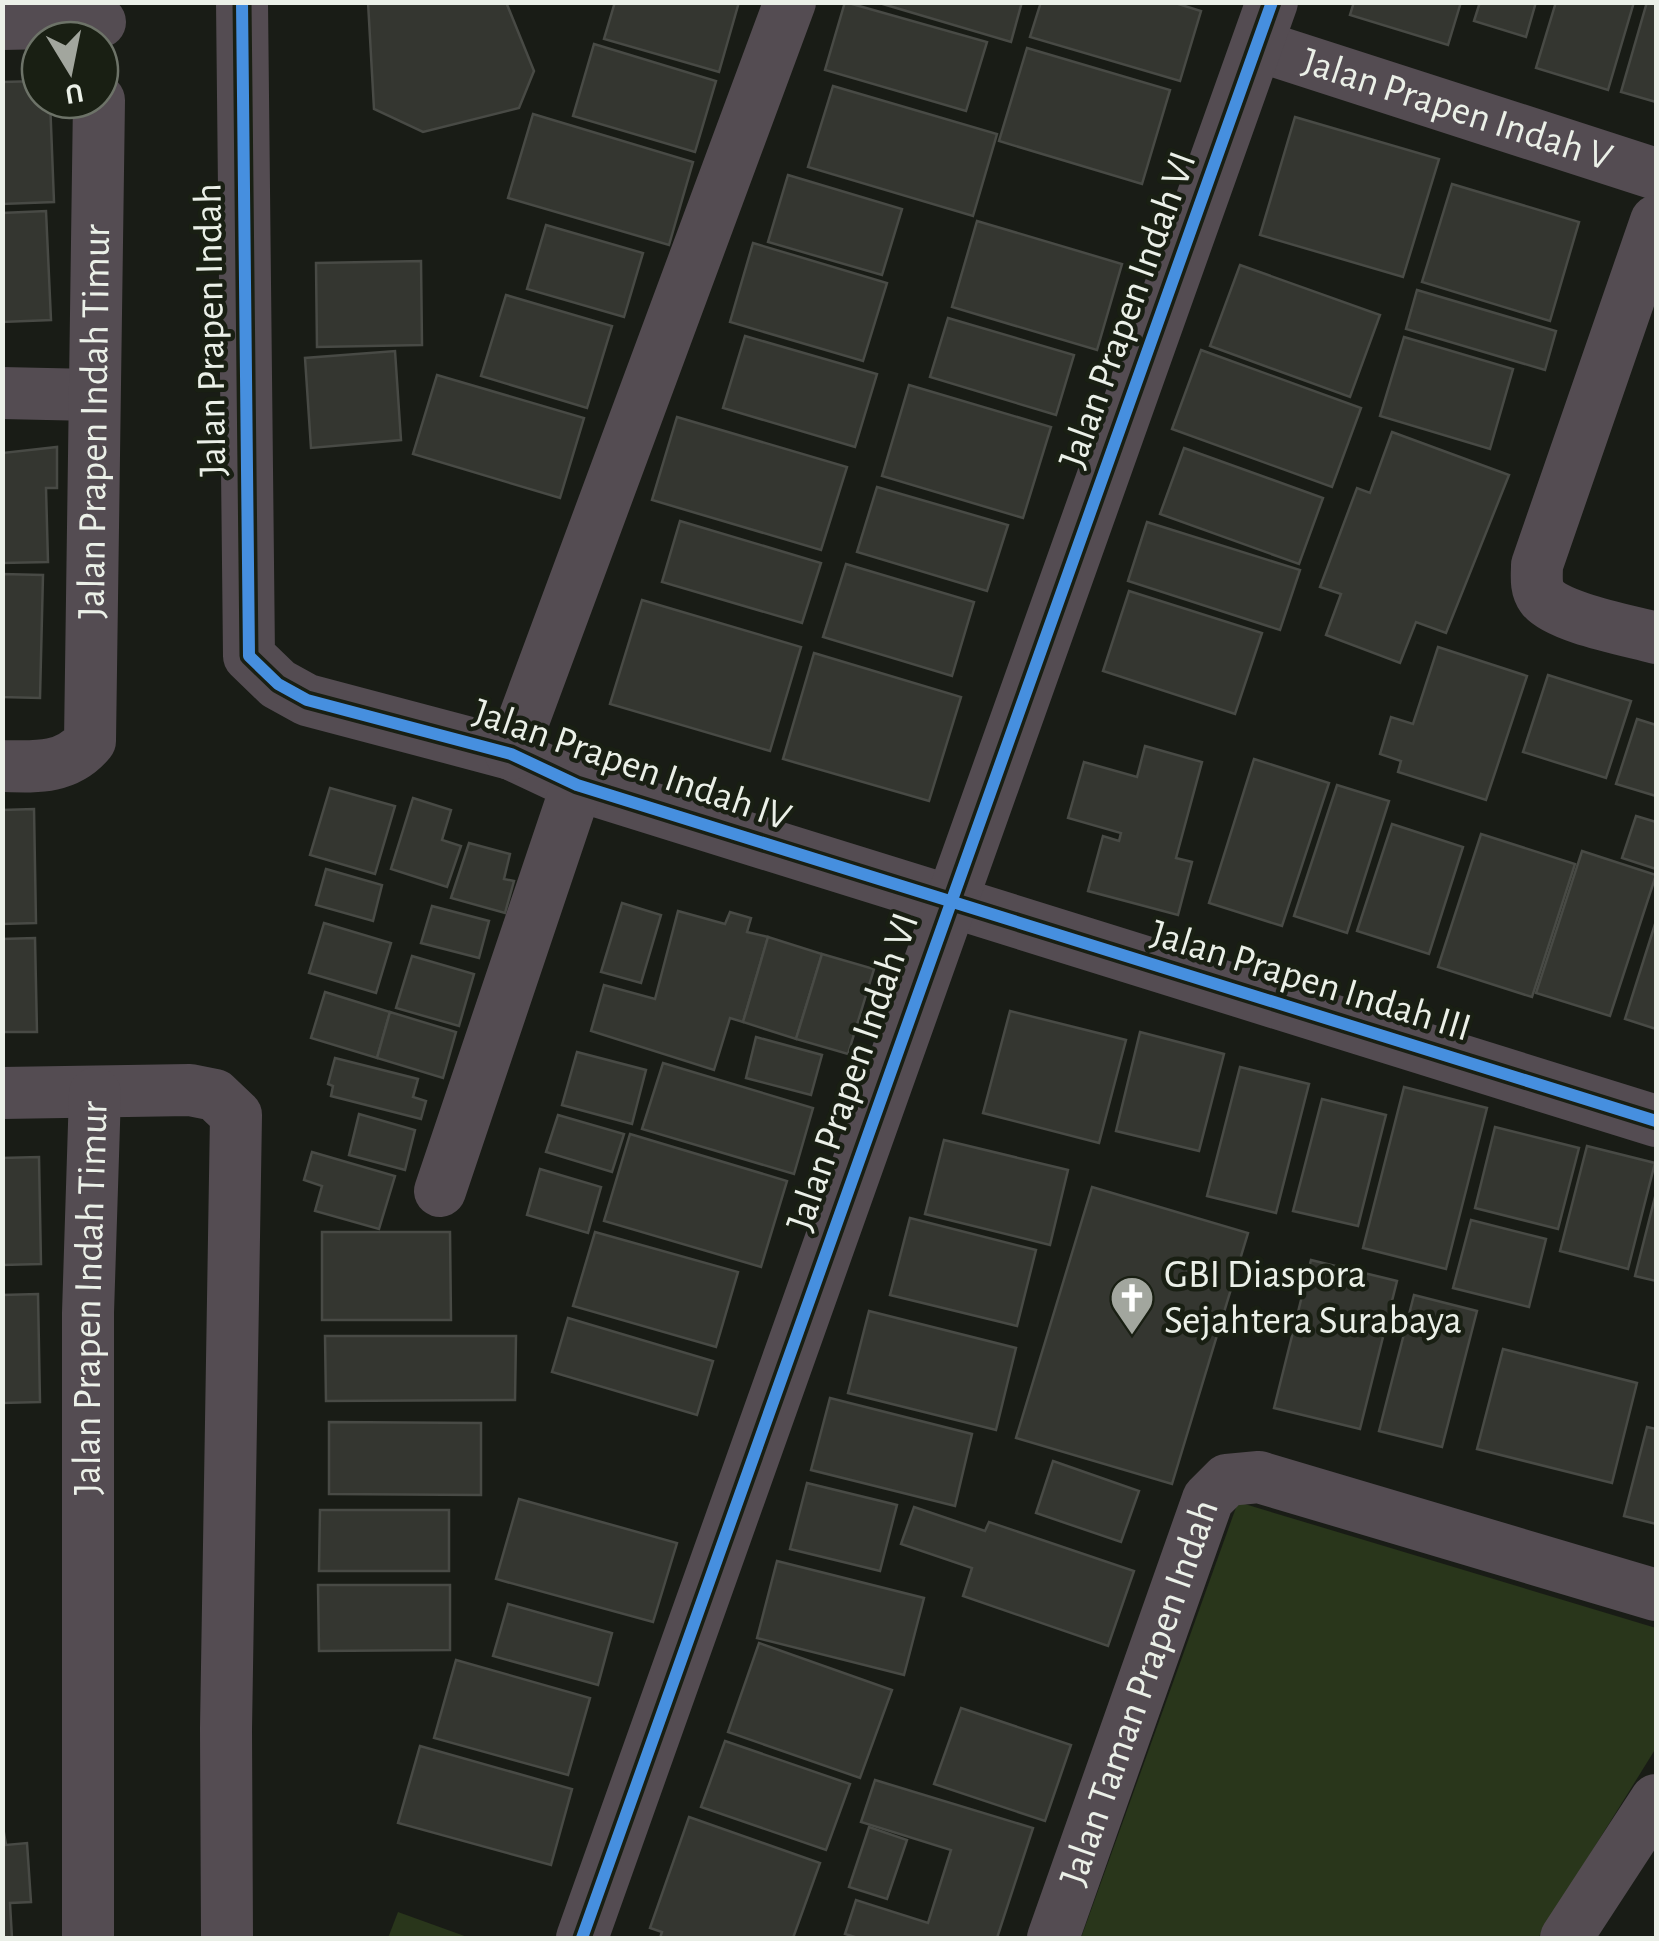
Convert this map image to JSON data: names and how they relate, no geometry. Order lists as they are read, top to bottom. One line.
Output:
{"streets":{"street":["Jalan Prapen Indah V","Jalan Prapen Indah VI","Jalan Prapen Indah","Jalan Prapen Indah Timur","Jalan Prapen Indah IV","Jalan Prapen Indah III","Jalan Taman Prapen Indah"]},"crossings":[["Jalan Prapen Indah V","Jalan Prapen Indah VI"],["Jalan Prapen Indah VI","Jalan Prapen Indah IV"],["Jalan Prapen Indah VI","Jalan Prapen Indah III"],["Jalan Prapen Indah","Jalan Prapen Indah IV"],["Jalan Prapen Indah IV","Jalan Prapen Indah III"]],"places":{"church":["GBI Diaspora Sejahtera Surabaya"]},"north":"bottom"}
